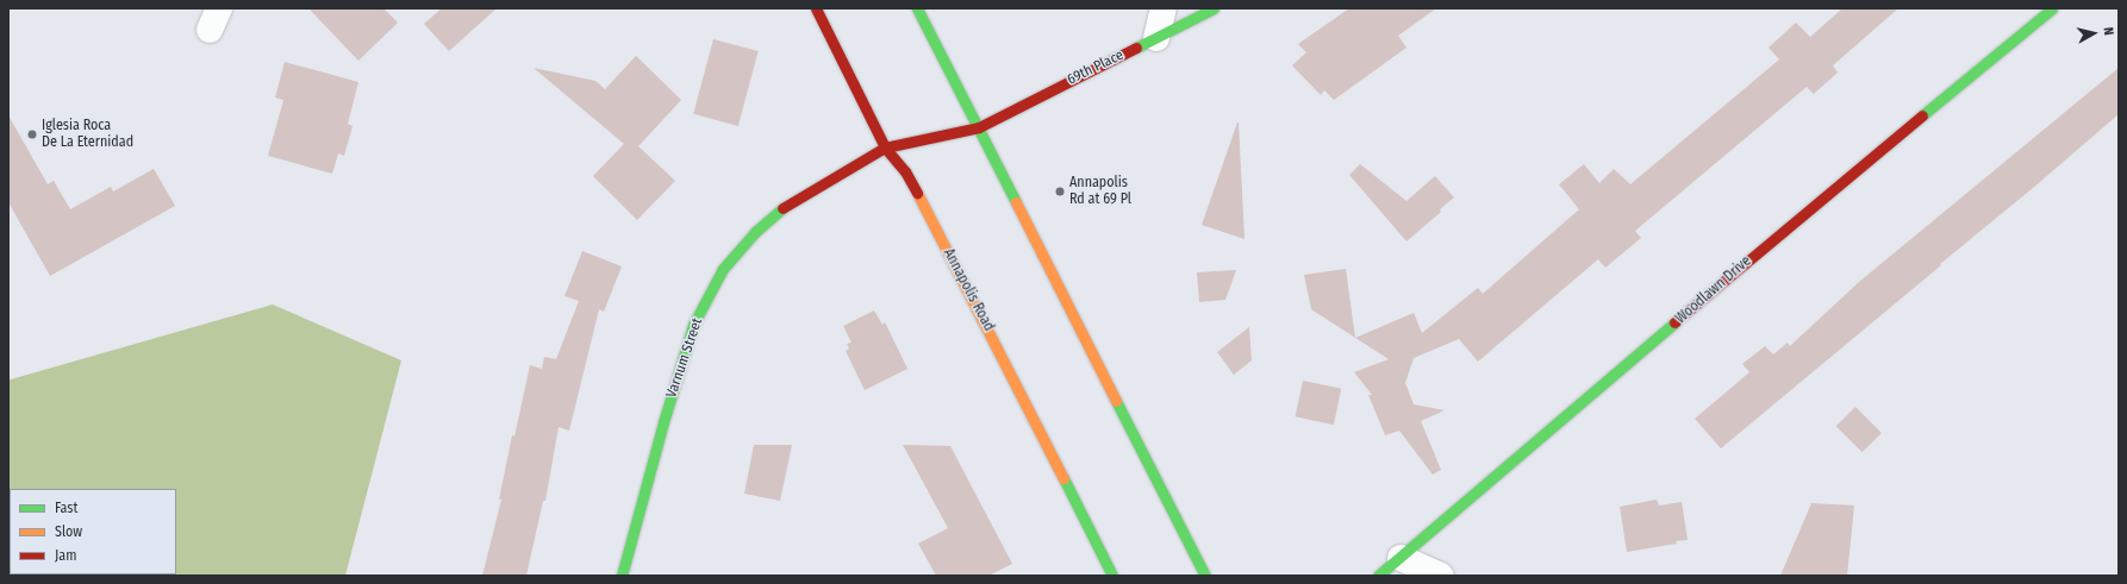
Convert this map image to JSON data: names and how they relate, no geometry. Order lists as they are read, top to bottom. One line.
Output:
{"streets":{"street":["69th Place","Annapolis Road","Woodlawn Drive","Varnum Street"]},"crossings":[["69th Place","Varnum Street"],["Annapolis Road","Varnum Street"]],"places":["Iglesia Roca De La Eternidad","Annapolis Rd at 69 Pl"],"legend":["Fast","Slow","Jam"],"north":"right"}
